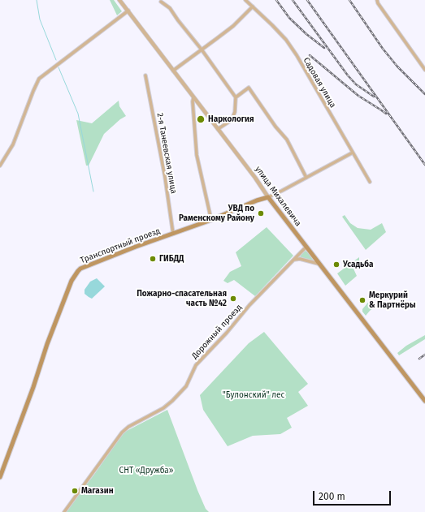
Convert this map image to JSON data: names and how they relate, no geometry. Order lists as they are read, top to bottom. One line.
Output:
{"streets":{"main road":["улица Михалевича","Транспортный проезд"],"street":["Садовая улица","2-я Танеевская улица","Дорожный проезд"]},"crossings":[["Садовая улица","Транспортный проезд"],["2-я Танеевская улица","Транспортный проезд"],["улица Михалевича","Транспортный проезд"],["улица Михалевича","Дорожный проезд"]],"parks":["\"Булонский\" лес","СНТ «Дружба»"],"places":["Наркология","УВД по Раменскому Району","ГИБДД","Усадьба","Пожарно-спасательная часть №42","Меркурий & Партнёры","Магазин"],"scale_bar":"200 m"}
